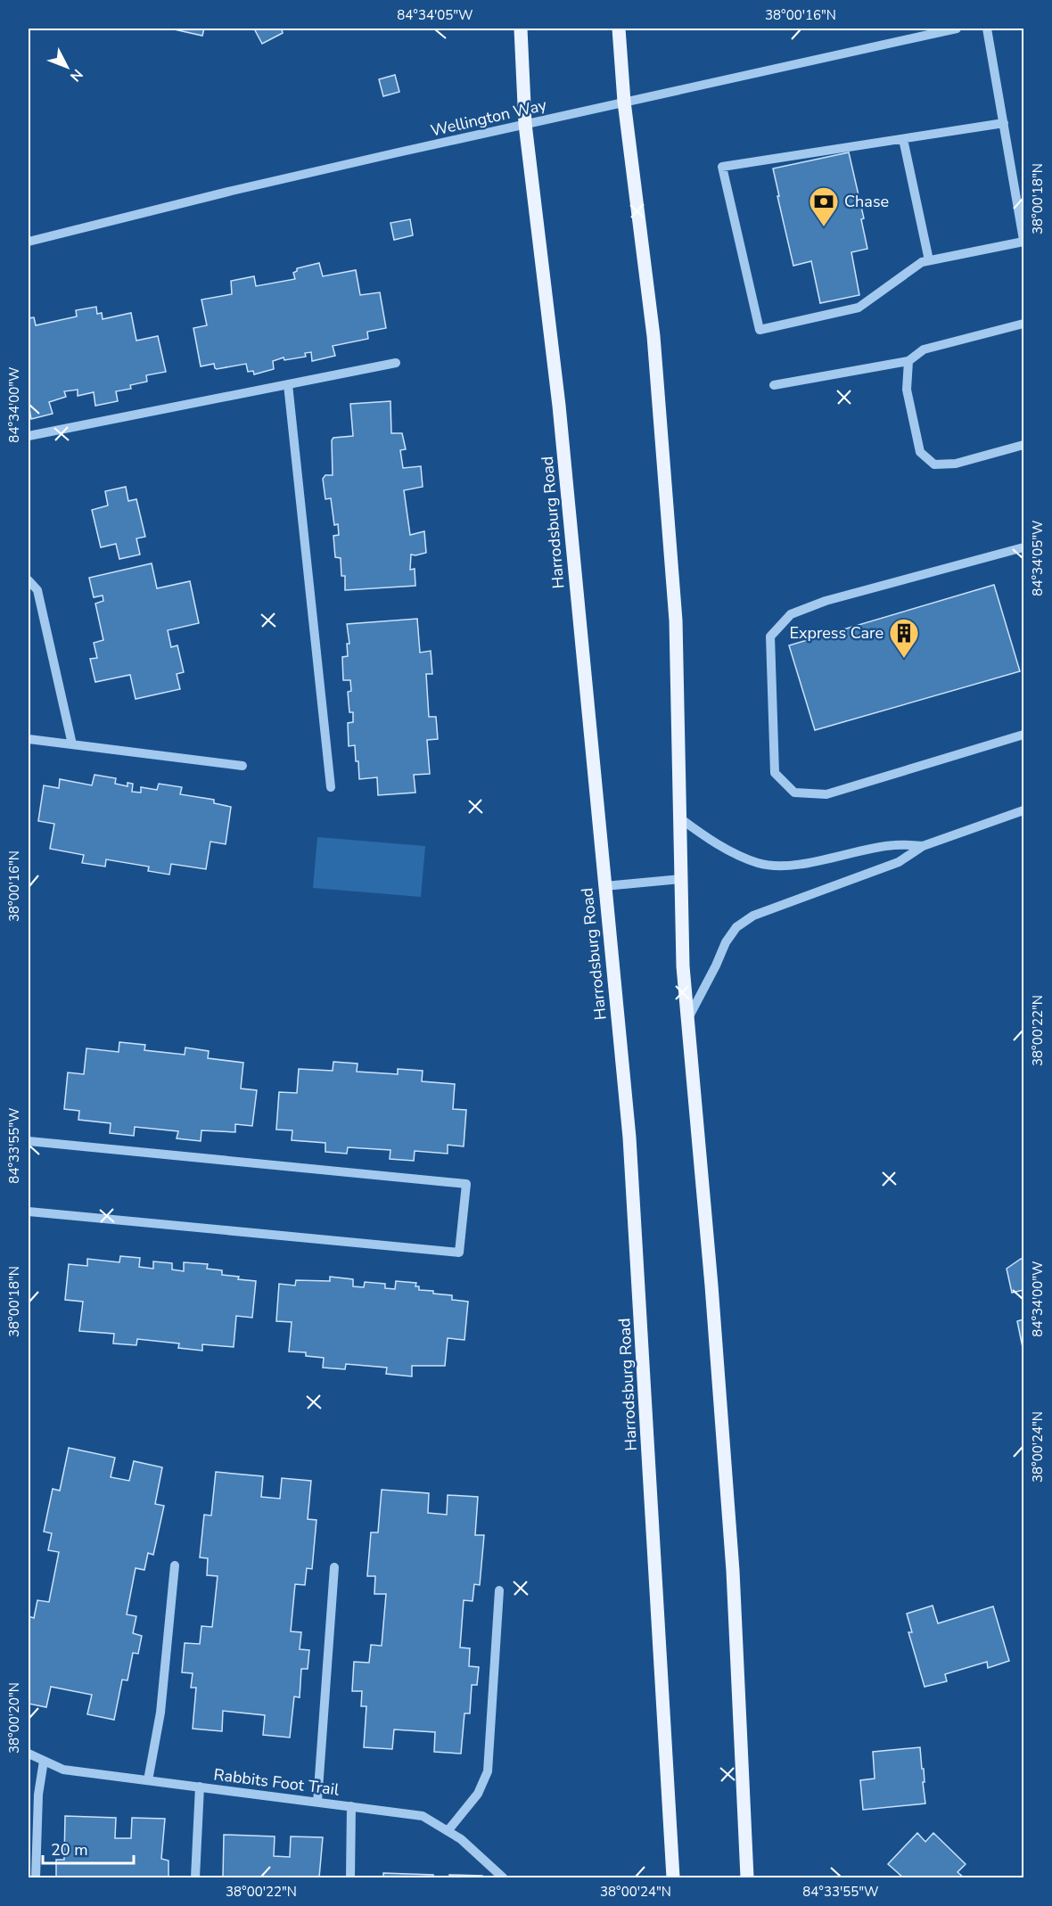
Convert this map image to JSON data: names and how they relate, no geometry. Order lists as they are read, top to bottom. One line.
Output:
{"streets":{"main road":["Harrodsburg Road"],"street":["Wellington Way","Rabbits Foot Trail"]},"crossings":[["Wellington Way","Harrodsburg Road"]],"places":{"bank":["Chase"],"building":["Express Care"]},"scale_bar":"20 m","north":"bottom right","coordinates":["84°34'05\"W","38°00'16\"N","38°00'18\"N","84°34'00\"W","38°00'22\"N","84°33'55\"W","38°00'24\"N","38°00'20\"N"]}
